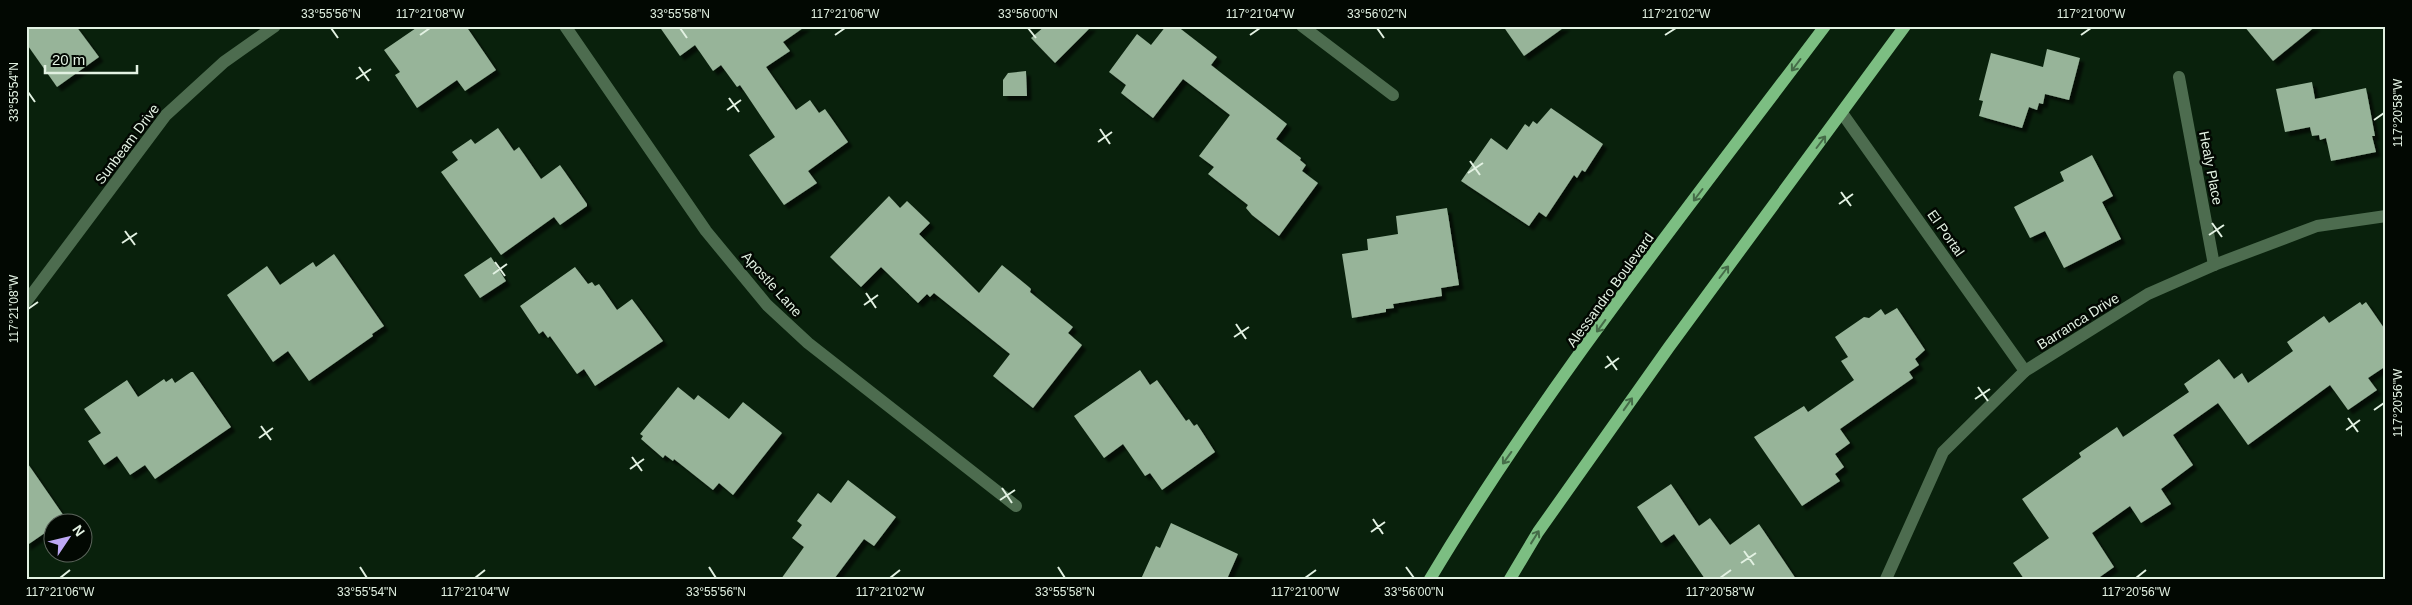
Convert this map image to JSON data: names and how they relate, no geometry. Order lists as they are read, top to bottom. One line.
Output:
{"streets":{"main road":["Alessandro Boulevard"],"street":["Sunbeam Drive","Healy Place","El Portal","Apostle Lane","Barranca Drive"]},"crossings":[["Healy Place","Barranca Drive"],["El Portal","Barranca Drive"]],"scale_bar":"20 m","north":"top right","coordinates":["33°55'56\"N","117°21'08\"W","33°55'58\"N","117°21'06\"W","33°56'00\"N","117°21'04\"W","33°56'02\"N","117°21'02\"W","117°21'00\"W","33°55'54\"N","117°20'58\"W","117°20'56\"W"]}
